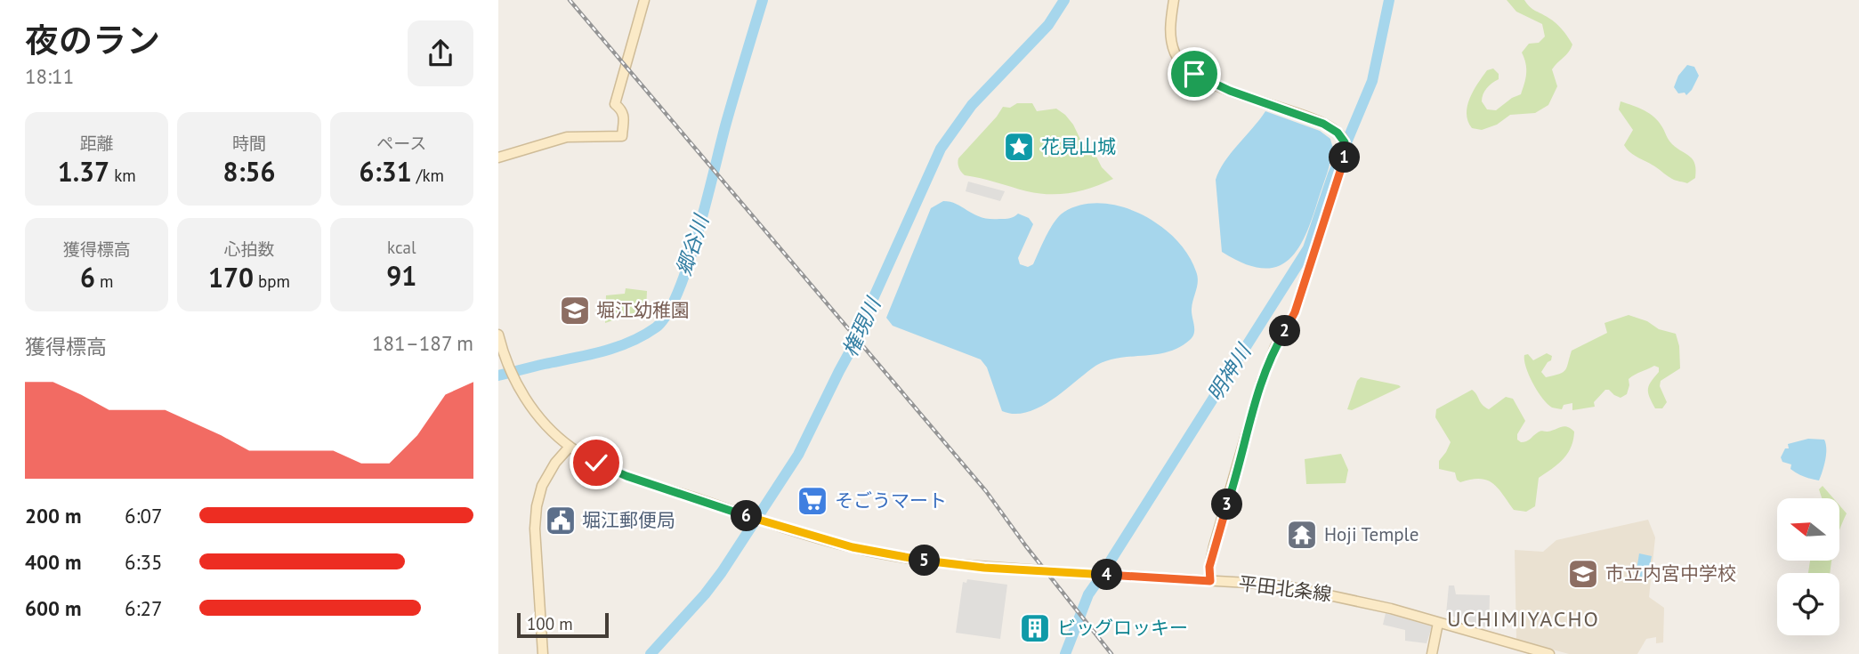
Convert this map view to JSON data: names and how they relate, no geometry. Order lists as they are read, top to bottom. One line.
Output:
{"streets":{"main road":["平田北条線"]},"districts":["UCHIMIYACHO"],"water":["郷谷川","権現川","明神川"],"places":{"place":["花見山城"],"school or university":["堀江幼稚園","市立内宮中学校"],"supermarket":["そごうマート"],"public building":["堀江郵便局"],"temple":["Hoji Temple"],"building":["ビッグロッキー"]},"scale_bar":"100 m","north":"left","page":{"heading":["夜のラン","18:11"],"stats":[["距離","1.37 km"],["時間","8:56"],["ペース","6:31 /km"],["獲得標高","6 m"],["心拍数","170 bpm"],["kcal","91"]],"pins":["1","2","3","6","5","4"],"chart":["獲得標高","181–187 m"],"list":[{"name":"200 m","note":"6:07"},{"name":"400 m","note":"6:35"},{"name":"600 m","note":"6:27"}],"scale":"100 m"}}
